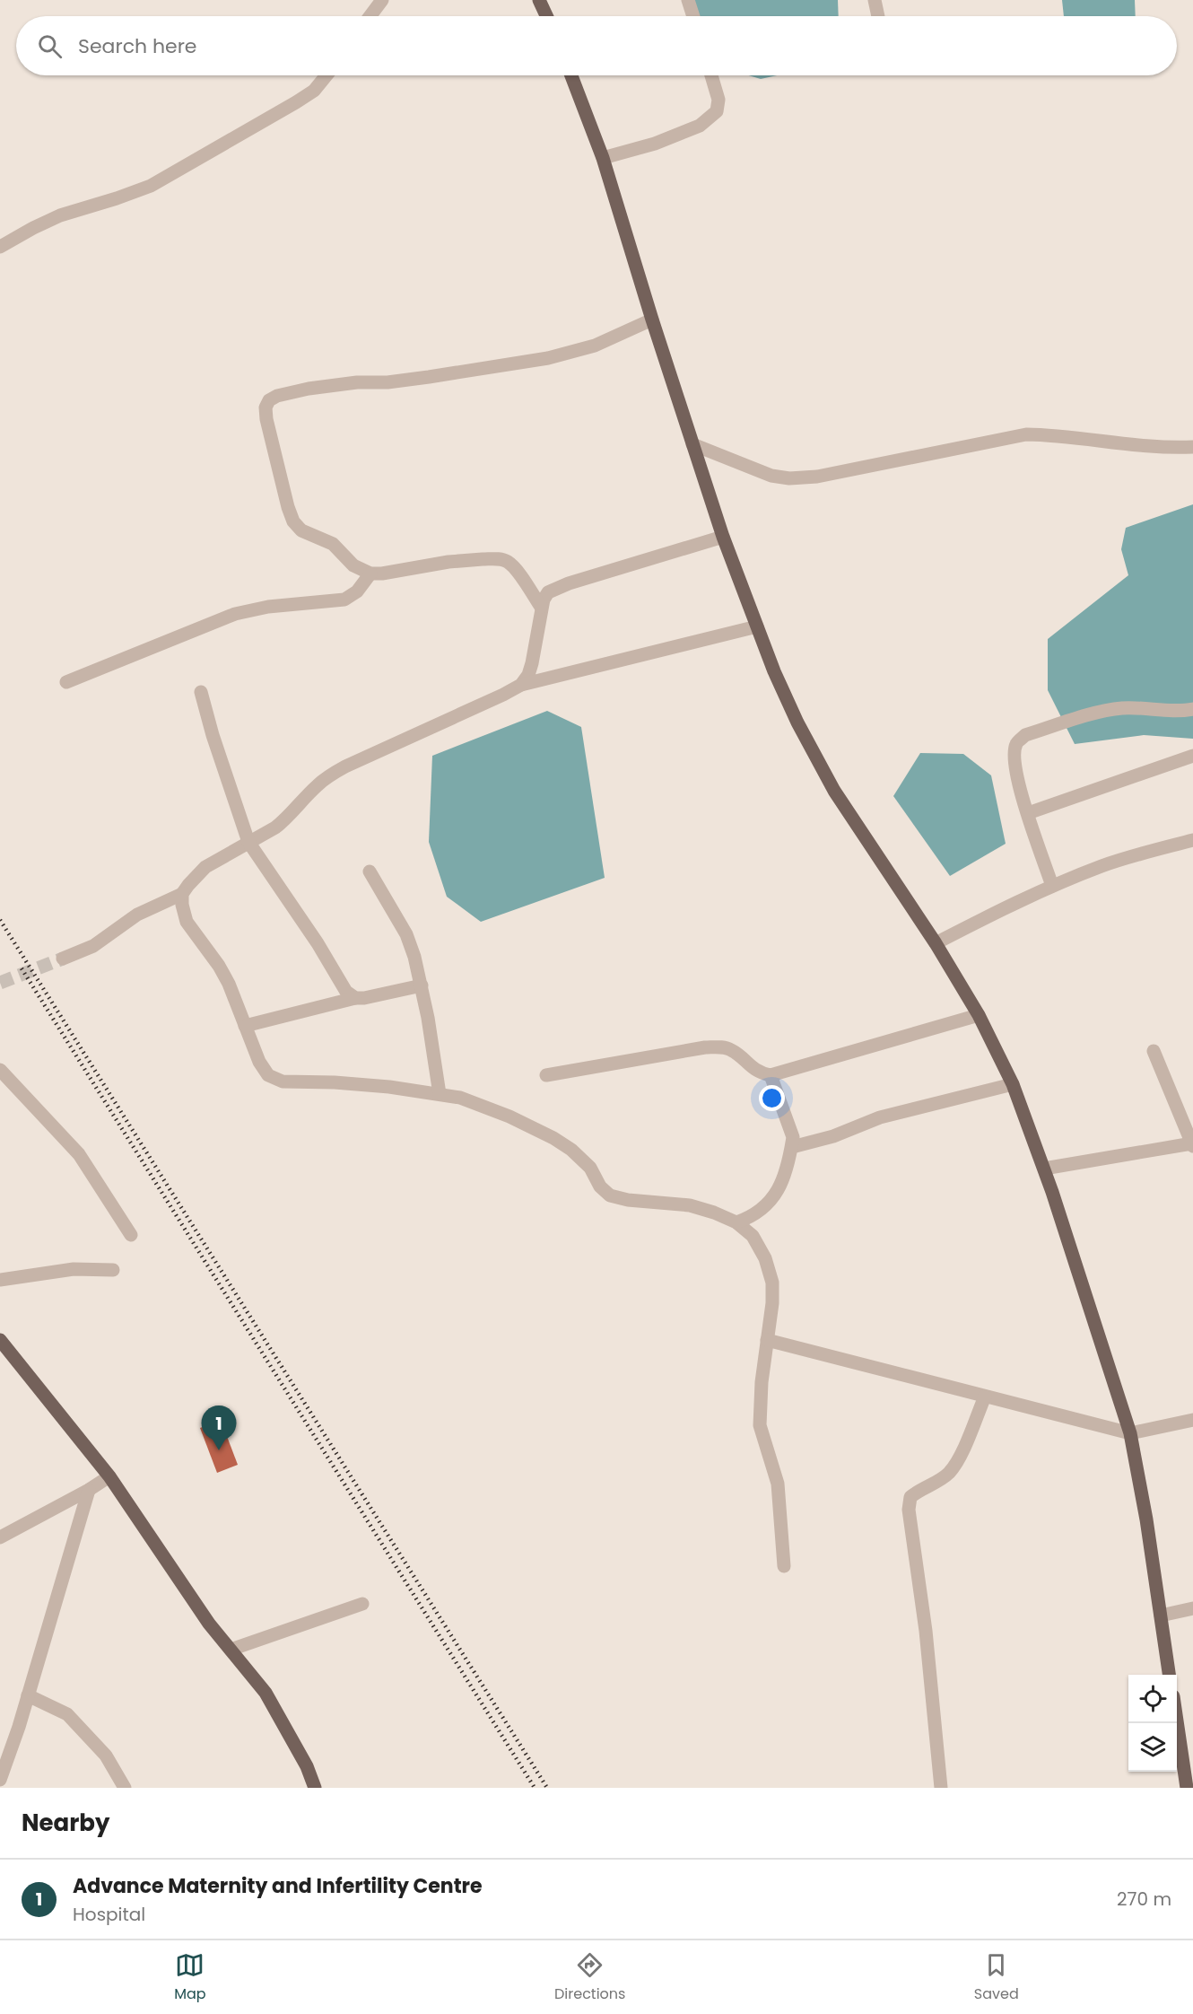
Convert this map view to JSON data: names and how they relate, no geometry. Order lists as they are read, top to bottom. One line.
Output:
{"page":{"search":"Search here","pins":"1","heading":"Nearby","list":[{"mark":"1","name":"Advance Maternity and Infertility Centre","note":"Hospital","value":"270 m"}],"nav":["Map","Directions","Saved"]}}
